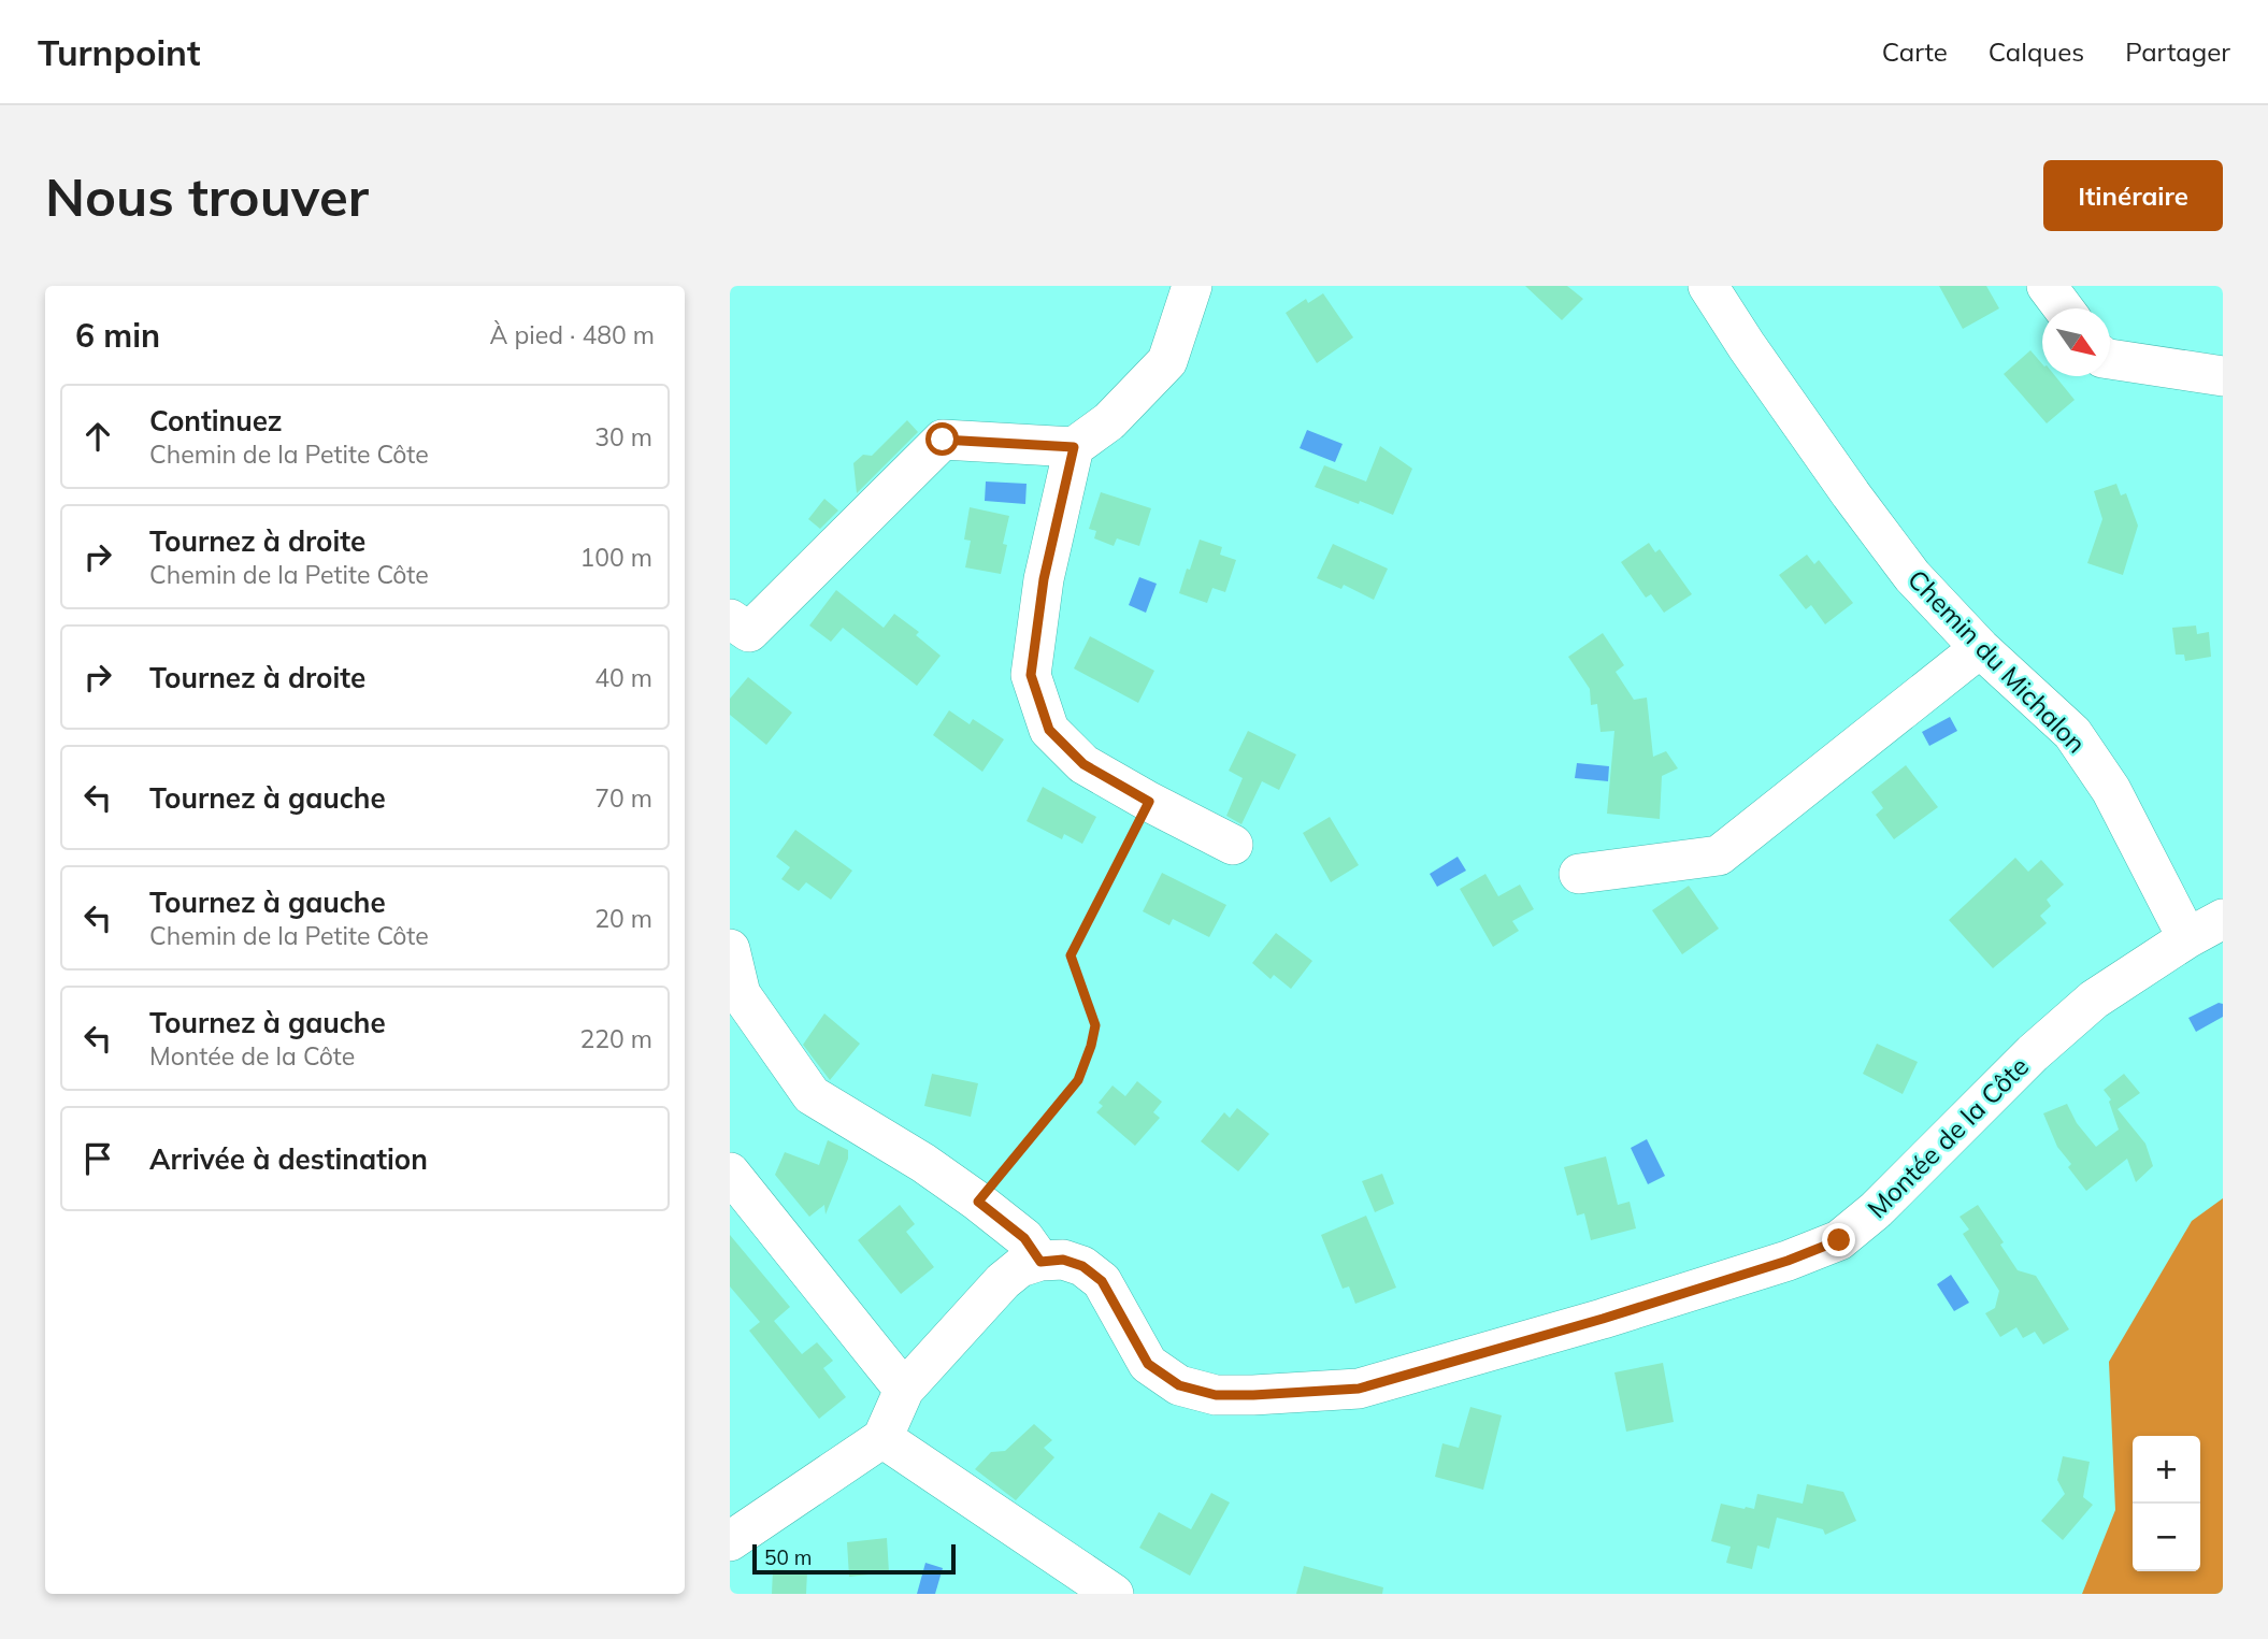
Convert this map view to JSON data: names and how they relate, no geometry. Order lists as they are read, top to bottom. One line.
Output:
{"streets":{"street":["Chemin du Michalon","Montée de la Côte"]},"crossings":[["Chemin du Michalon","Montée de la Côte"]],"scale_bar":"50 m","north":"bottom right","page":{"header":"Turnpoint","nav":["Carte","Calques","Partager"],"buttons":"Itinéraire","title":"Nous trouver","heading":["6 min","À pied · 480 m"],"list":[["Continuez","Chemin de la Petite Côte","30 m"],["Tournez à droite","Chemin de la Petite Côte","100 m"],["Tournez à droite","40 m"],["Tournez à gauche","70 m"],["Tournez à gauche","Chemin de la Petite Côte","20 m"],["Tournez à gauche","Montée de la Côte","220 m"],"Arrivée à destination"],"map_buttons":["+","−"],"scale":"50 m"}}
